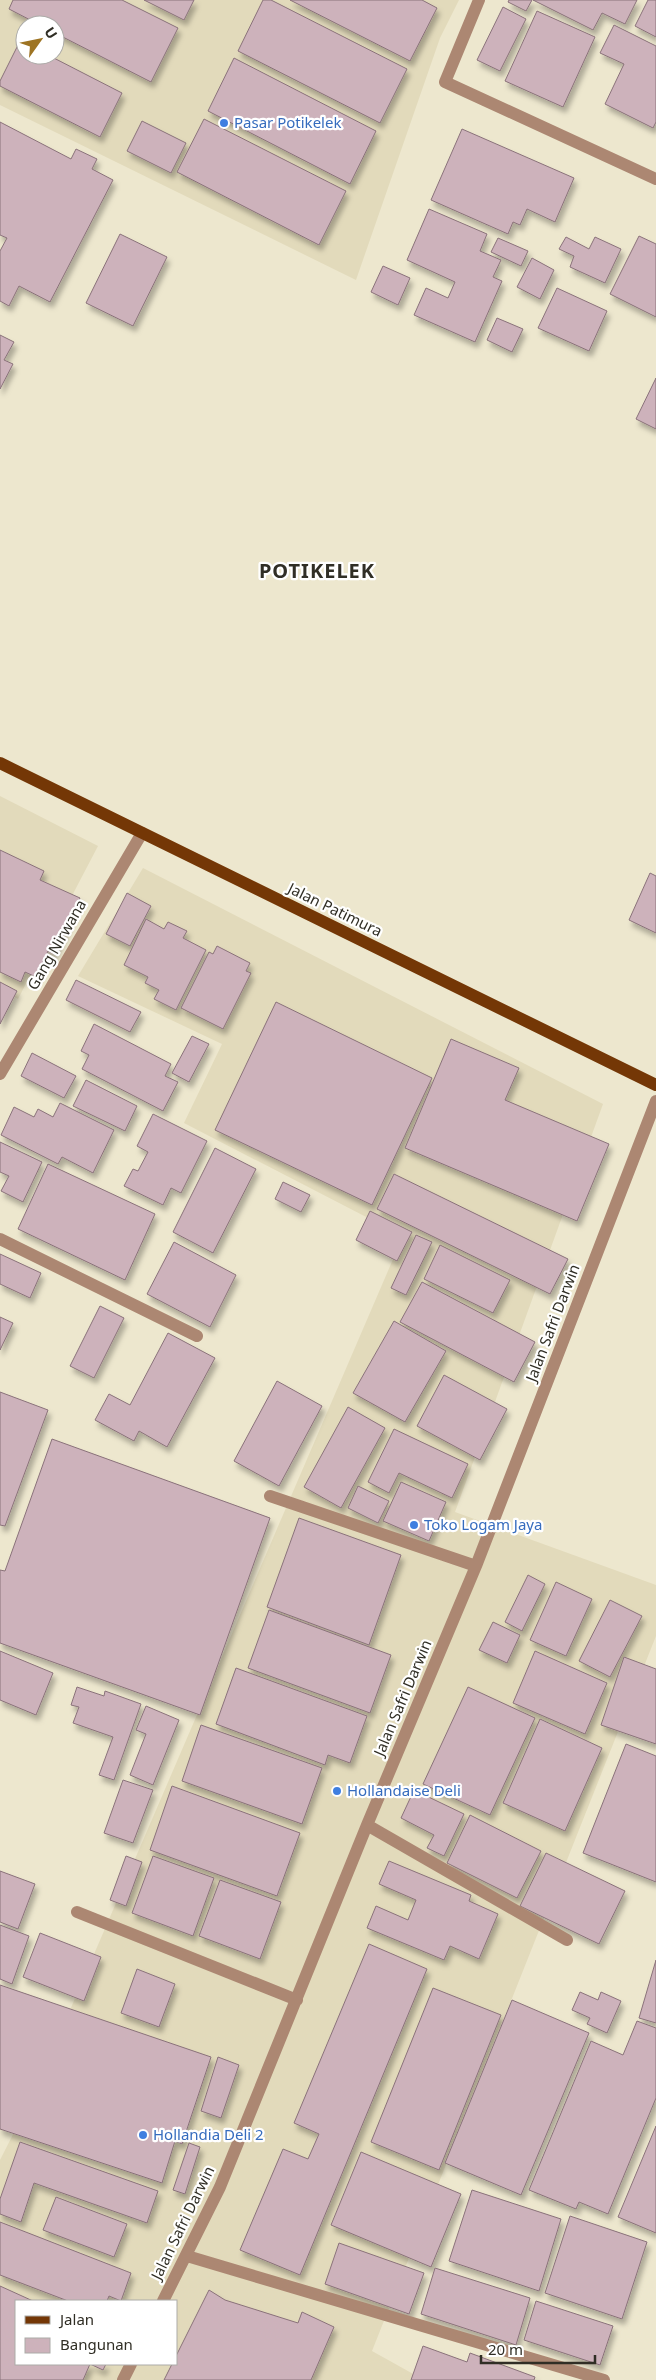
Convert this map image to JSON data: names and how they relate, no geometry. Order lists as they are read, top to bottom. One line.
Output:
{"streets":{"main road":["Jalan Patimura"],"street":["Gang Nirwana","Jalan Safri Darwin"]},"crossings":[["Jalan Patimura","Gang Nirwana"]],"districts":["POTIKELEK"],"places":["Pasar Potikelek","Toko Logam Jaya","Hollandaise Deli","Hollandia Deli 2"],"legend":["Jalan","Bangunan"],"scale_bar":"20 m","north":"top right"}
